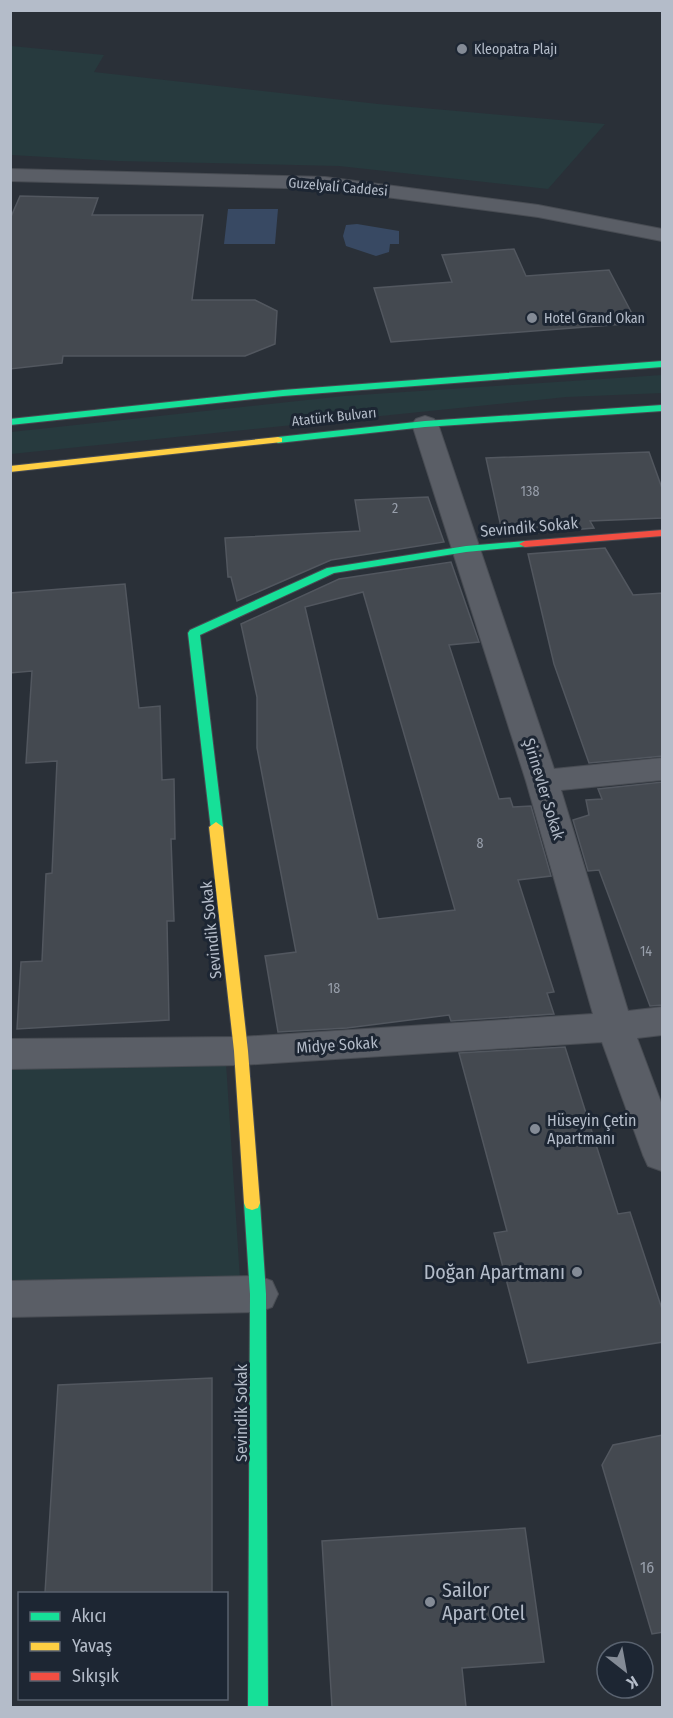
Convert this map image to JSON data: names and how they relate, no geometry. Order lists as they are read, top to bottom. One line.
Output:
{"streets":{"street":["Guzelyali Caddesi","Atatürk Bulvarı","Sevindik Sokak","Şirinevler Sokak","Midye Sokak"]},"crossings":[["Atatürk Bulvarı","Şirinevler Sokak"],["Sevindik Sokak","Şirinevler Sokak"],["Sevindik Sokak","Midye Sokak"],["Şirinevler Sokak","Midye Sokak"]],"places":["Kleopatra Plajı","Hotel Grand Okan","Hüseyin Çetin Apartmanı","Doğan Apartmanı","Sailor Apart Otel"],"house_numbers":["138","2","8","14","18","16"],"legend":["Akıcı","Yavaş","Sıkışık"],"north":"bottom right"}
